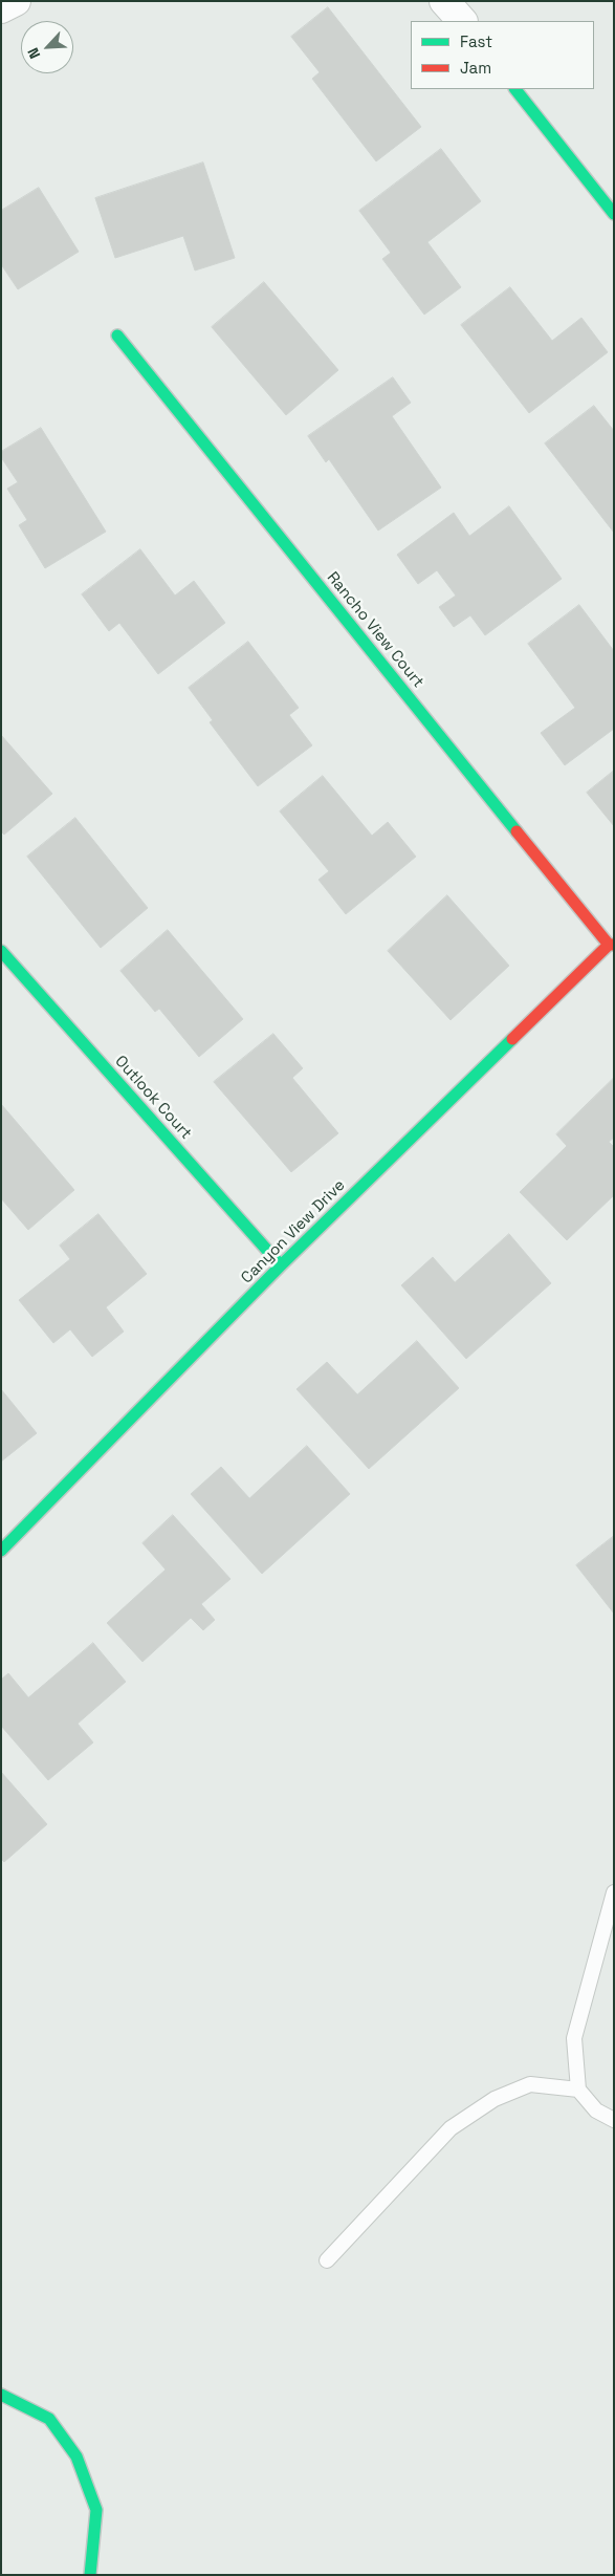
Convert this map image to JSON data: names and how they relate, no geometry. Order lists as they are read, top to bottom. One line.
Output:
{"streets":{"street":["Rancho View Court","Outlook Court","Canyon View Drive"]},"crossings":[["Rancho View Court","Canyon View Drive"],["Outlook Court","Canyon View Drive"]],"legend":["Fast","Jam"],"north":"bottom left"}
